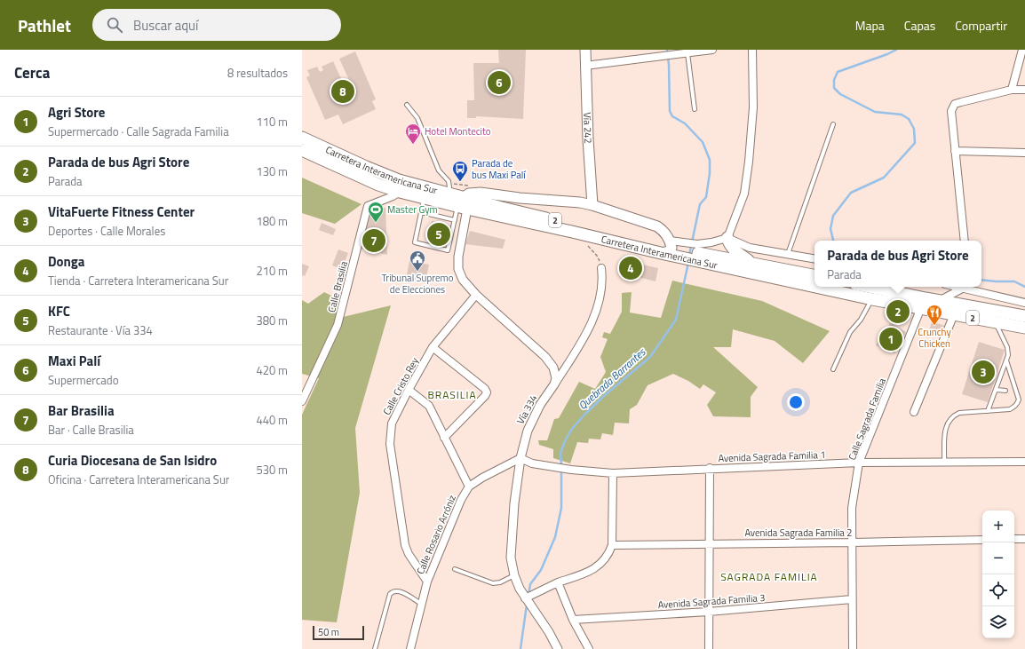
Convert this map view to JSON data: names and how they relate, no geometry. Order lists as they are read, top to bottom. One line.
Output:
{"streets":{"highway":["Carretera Interamericana Sur","2"],"main road":["Vía 242"],"street":["Calle Brasilia","Calle Cristo Rey","Vía 334","Calle Sagrada Familia","Avenida Sagrada Familia 1","Avenida Sagrada Familia 2","Calle Rosario Arróniz","Avenida Sagrada Familia 3"]},"crossings":[["Carretera Interamericana Sur","Calle Brasilia"],["Carretera Interamericana Sur","Calle Sagrada Familia"],["Calle Cristo Rey","Calle Rosario Arróniz"],["Vía 334","Avenida Sagrada Familia 1"],["Vía 334","Calle Rosario Arróniz"],["Calle Sagrada Familia","Avenida Sagrada Familia 1"],["Calle Sagrada Familia","Avenida Sagrada Familia 2"],["Calle Sagrada Familia","Avenida Sagrada Familia 3"],["Avenida Sagrada Familia 1","Calle Rosario Arróniz"]],"districts":["BRASILIA","SAGRADA FAMILIA"],"water":["Quebrada Barrantes"],"places":{"hotel":["Hotel Montecito"],"bus stop":["Parada de bus Maxi Palí"],"sports":["Master Gym"],"public building":["Tribunal Supremo de Elecciones"],"restaurant":["Crunchy Chicken"]},"scale_bar":"50 m","page":{"header":"Pathlet","search":"Buscar aquí","nav":["Mapa","Capas","Compartir"],"heading":["Cerca","8 resultados"],"pins":["6","8","5","7","4","2","1","3"],"list":[{"mark":"1","name":"Agri Store","note":"Supermercado · Calle Sagrada Familia","value":"110 m"},{"mark":"2","name":"Parada de bus Agri Store","note":"Parada","value":"130 m"},{"mark":"3","name":"VitaFuerte Fitness Center","note":"Deportes · Calle Morales","value":"180 m"},{"mark":"4","name":"Donga","note":"Tienda · Carretera Interamericana Sur","value":"210 m"},{"mark":"5","name":"KFC","note":"Restaurante · Vía 334","value":"380 m"},{"mark":"6","name":"Maxi Palí","note":"Supermercado","value":"420 m"},{"mark":"7","name":"Bar Brasilia","note":"Bar · Calle Brasilia","value":"440 m"},{"mark":"8","name":"Curia Diocesana de San Isidro","note":"Oficina · Carretera Interamericana Sur","value":"530 m"}],"popup":["Parada de bus Agri Store","Parada"],"map_buttons":["+","−"],"scale":"50 m"}}
